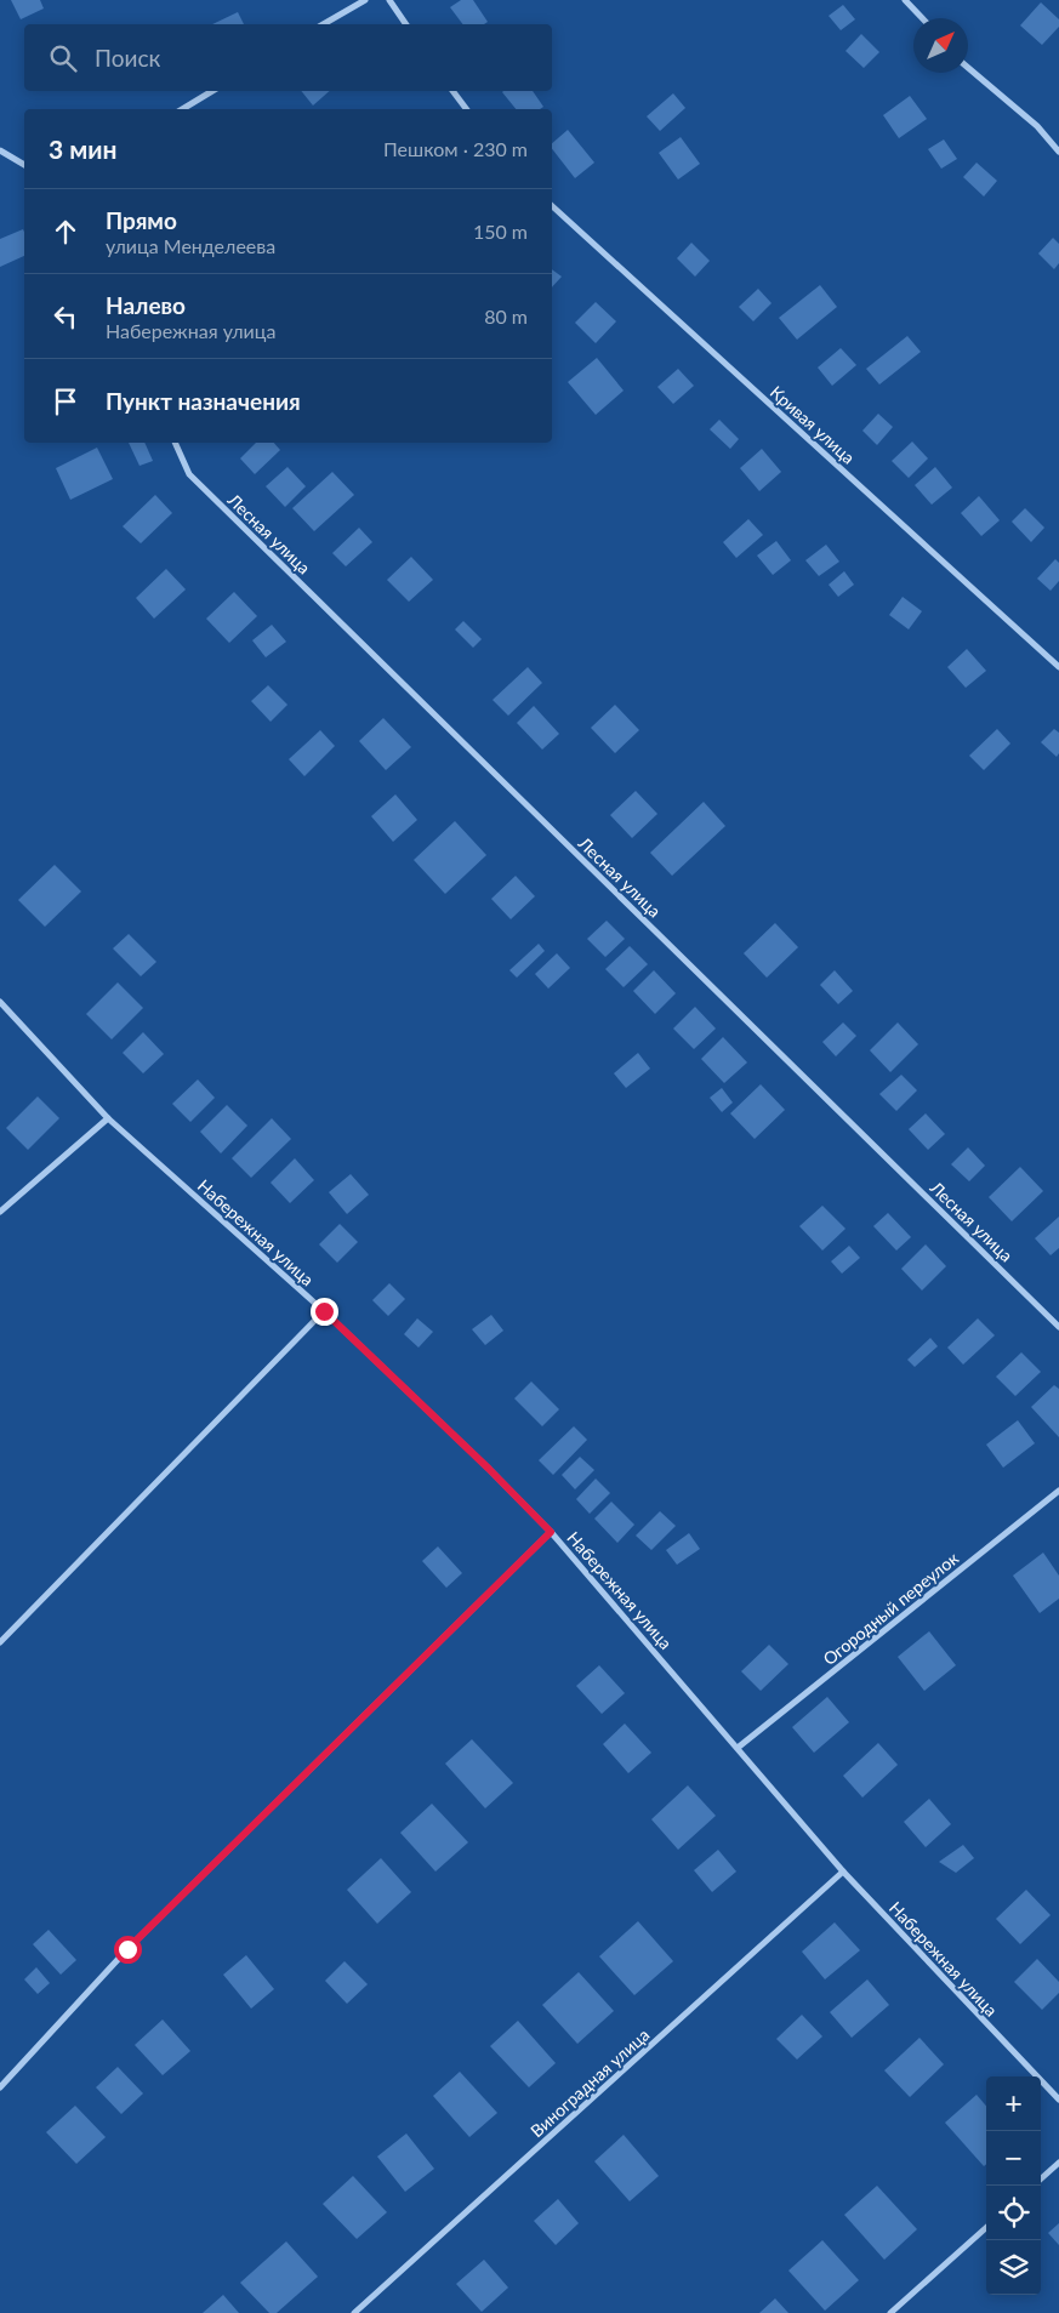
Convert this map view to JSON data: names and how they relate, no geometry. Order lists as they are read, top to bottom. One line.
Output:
{"streets":{"street":["Кривая улица","Лесная улица","Набережная улица","Огородный переулок","Виноградная улица"]},"crossings":[["Набережная улица","Огородный переулок"],["Набережная улица","Виноградная улица"]],"north":"top right","page":{"search":"Поиск","heading":["3 мин","Пешком · 230 m"],"list":[["Прямо","улица Менделеева","150 m"],["Налево","Набережная улица","80 m"],"Пункт назначения"],"map_buttons":["+","−"]}}
